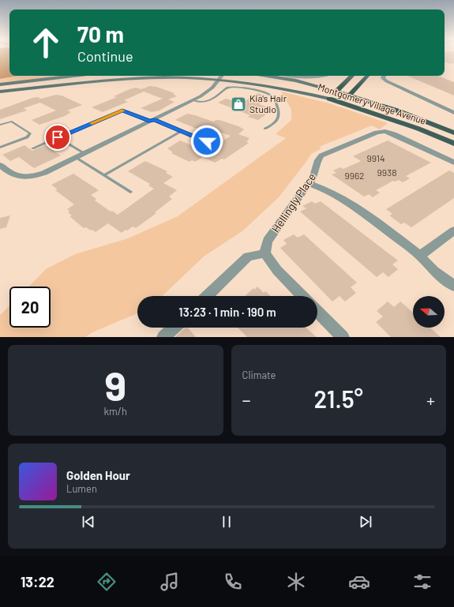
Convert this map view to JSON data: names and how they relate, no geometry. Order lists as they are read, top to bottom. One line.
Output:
{"streets":{"main road":["Montgomery Village Avenue"],"street":["Hellingly Place"]},"places":{"shop":["Kia's Hair Studio"]},"house_numbers":["9914","9938","9962"],"north":"left","page":{"turn":["70 m","Continue"],"limit":"20","trip":"13:23 · 1 min · 190 m","tile":[["9","km/h"],"Climate"],"heat":["−","21.5°","+"],"song":["Golden Hour","Lumen"],"tabs":"13:22"}}
